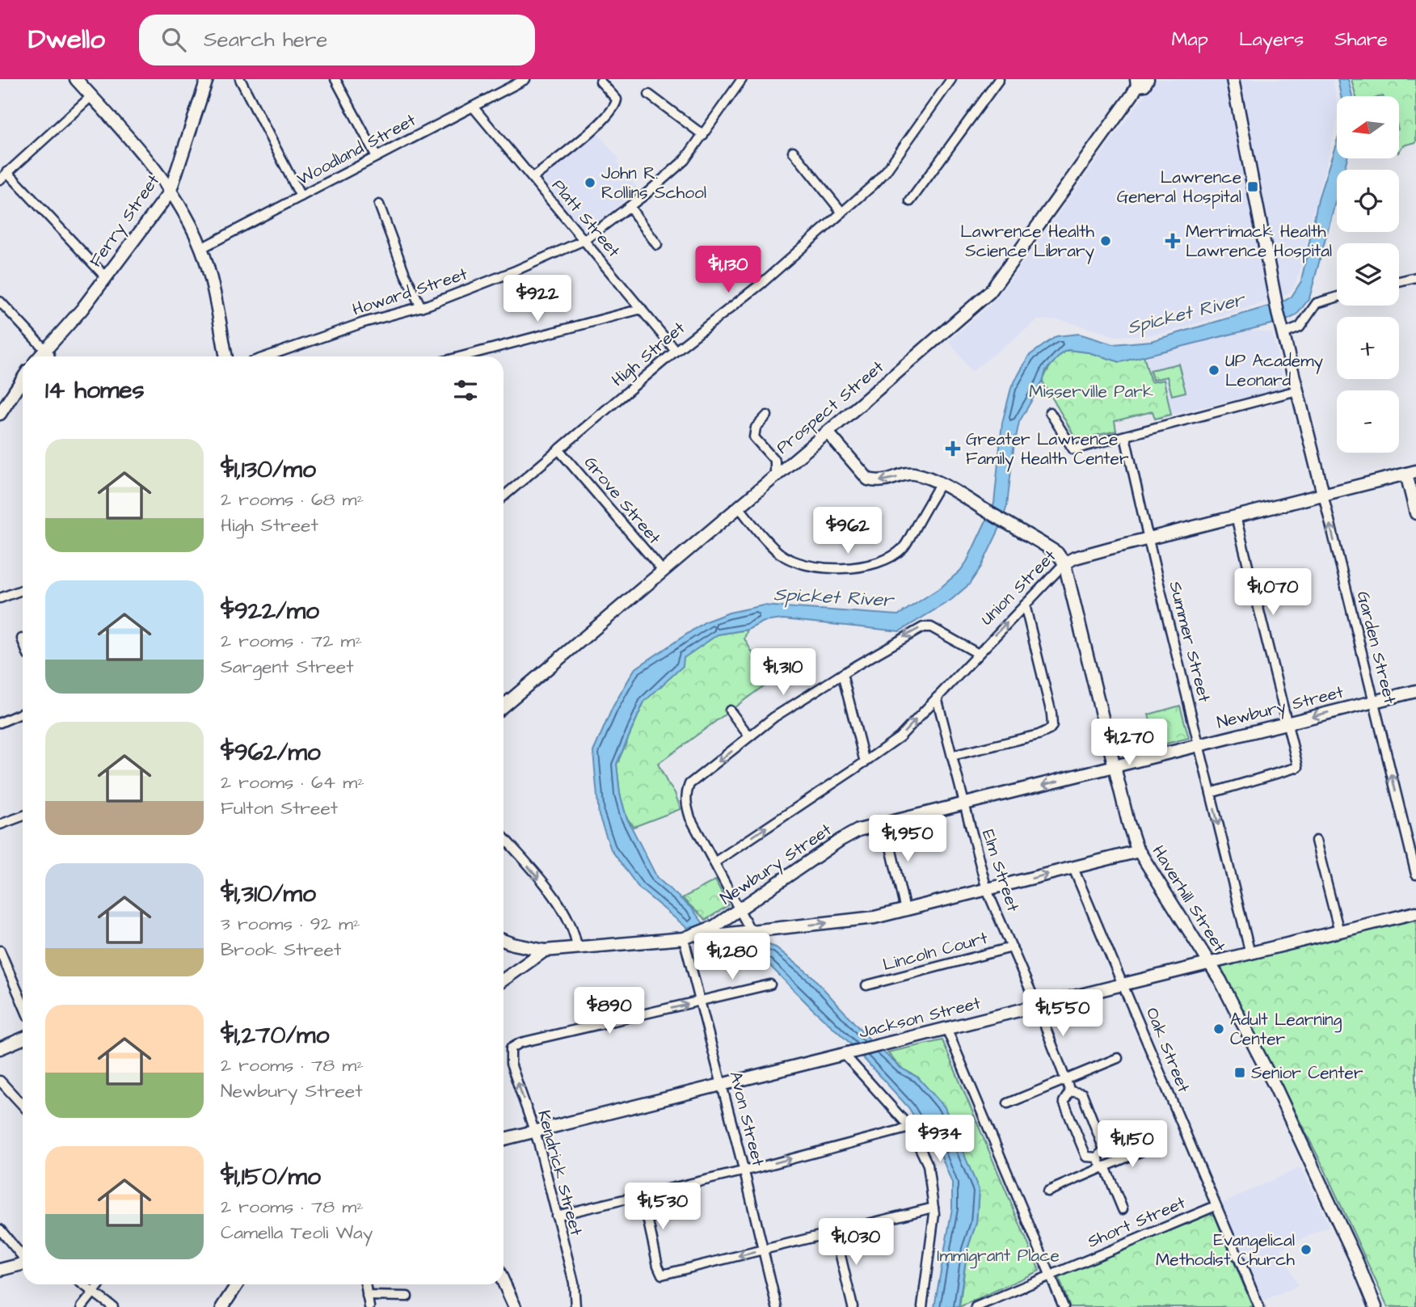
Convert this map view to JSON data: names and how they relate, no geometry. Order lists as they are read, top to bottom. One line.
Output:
{"streets":{"main road":["Ferry Street","Prospect Street","Union Street","Newbury Street","Haverhill Street","Jackson Street"],"street":["Woodland Street","Platt Street","Howard Street","High Street","Grove Street","Summer Street","Garden Street","Elm Street","Lincoln Court","Oak Street","Avon Street","Kendrick Street","Short Street"]},"crossings":[["Woodland Street","Platt Street"],["Platt Street","Howard Street"],["Platt Street","High Street"],["High Street","Grove Street"],["Prospect Street","Grove Street"],["Union Street","Summer Street"],["Union Street","Garden Street"],["Union Street","Elm Street"],["Union Street","Haverhill Street"],["Summer Street","Newbury Street"],["Summer Street","Jackson Street"],["Garden Street","Newbury Street"],["Newbury Street","Elm Street"],["Newbury Street","Haverhill Street"],["Newbury Street","Avon Street"],["Elm Street","Lincoln Court"],["Elm Street","Jackson Street"],["Haverhill Street","Jackson Street"],["Jackson Street","Oak Street"],["Jackson Street","Avon Street"],["Jackson Street","Kendrick Street"],["Oak Street","Short Street"],["Avon Street","Kendrick Street"]],"one_way":["Union Street","Garden Street"],"water":["Spicket River"],"parks":["Misserville Park","Immigrant Place"],"places":{"other":["John R. Rollins School","Lawrence Health Science Library","UP Academy Leonard","Adult Learning Center","Evangelical Methodist Church"],"transit":["Lawrence General Hospital","Senior Center"],"health":["Merrimack Health Lawrence Hospital","Greater Lawrence Family Health Center"]},"north":"left","page":{"header":"Dwello","search":"Search here","nav":["Map","Layers","Share"],"map_buttons":["+","−"],"price":["$1,130","$922","$962","$1,070","$1,310","$1,270","$1,950","$1,280","$890","$1,550","$934","$1,150","$1,530","$1,030"],"heading":"14 homes","list":[{"name":"$1,130/mo","note":"2 rooms · 68 m² · High Street"},{"name":"$922/mo","note":"2 rooms · 72 m² · Sargent Street"},{"name":"$962/mo","note":"2 rooms · 64 m² · Fulton Street"},{"name":"$1,310/mo","note":"3 rooms · 92 m² · Brook Street"},{"name":"$1,270/mo","note":"2 rooms · 78 m² · Newbury Street"},{"name":"$1,150/mo","note":"2 rooms · 78 m² · Camella Teoli Way"}]}}
